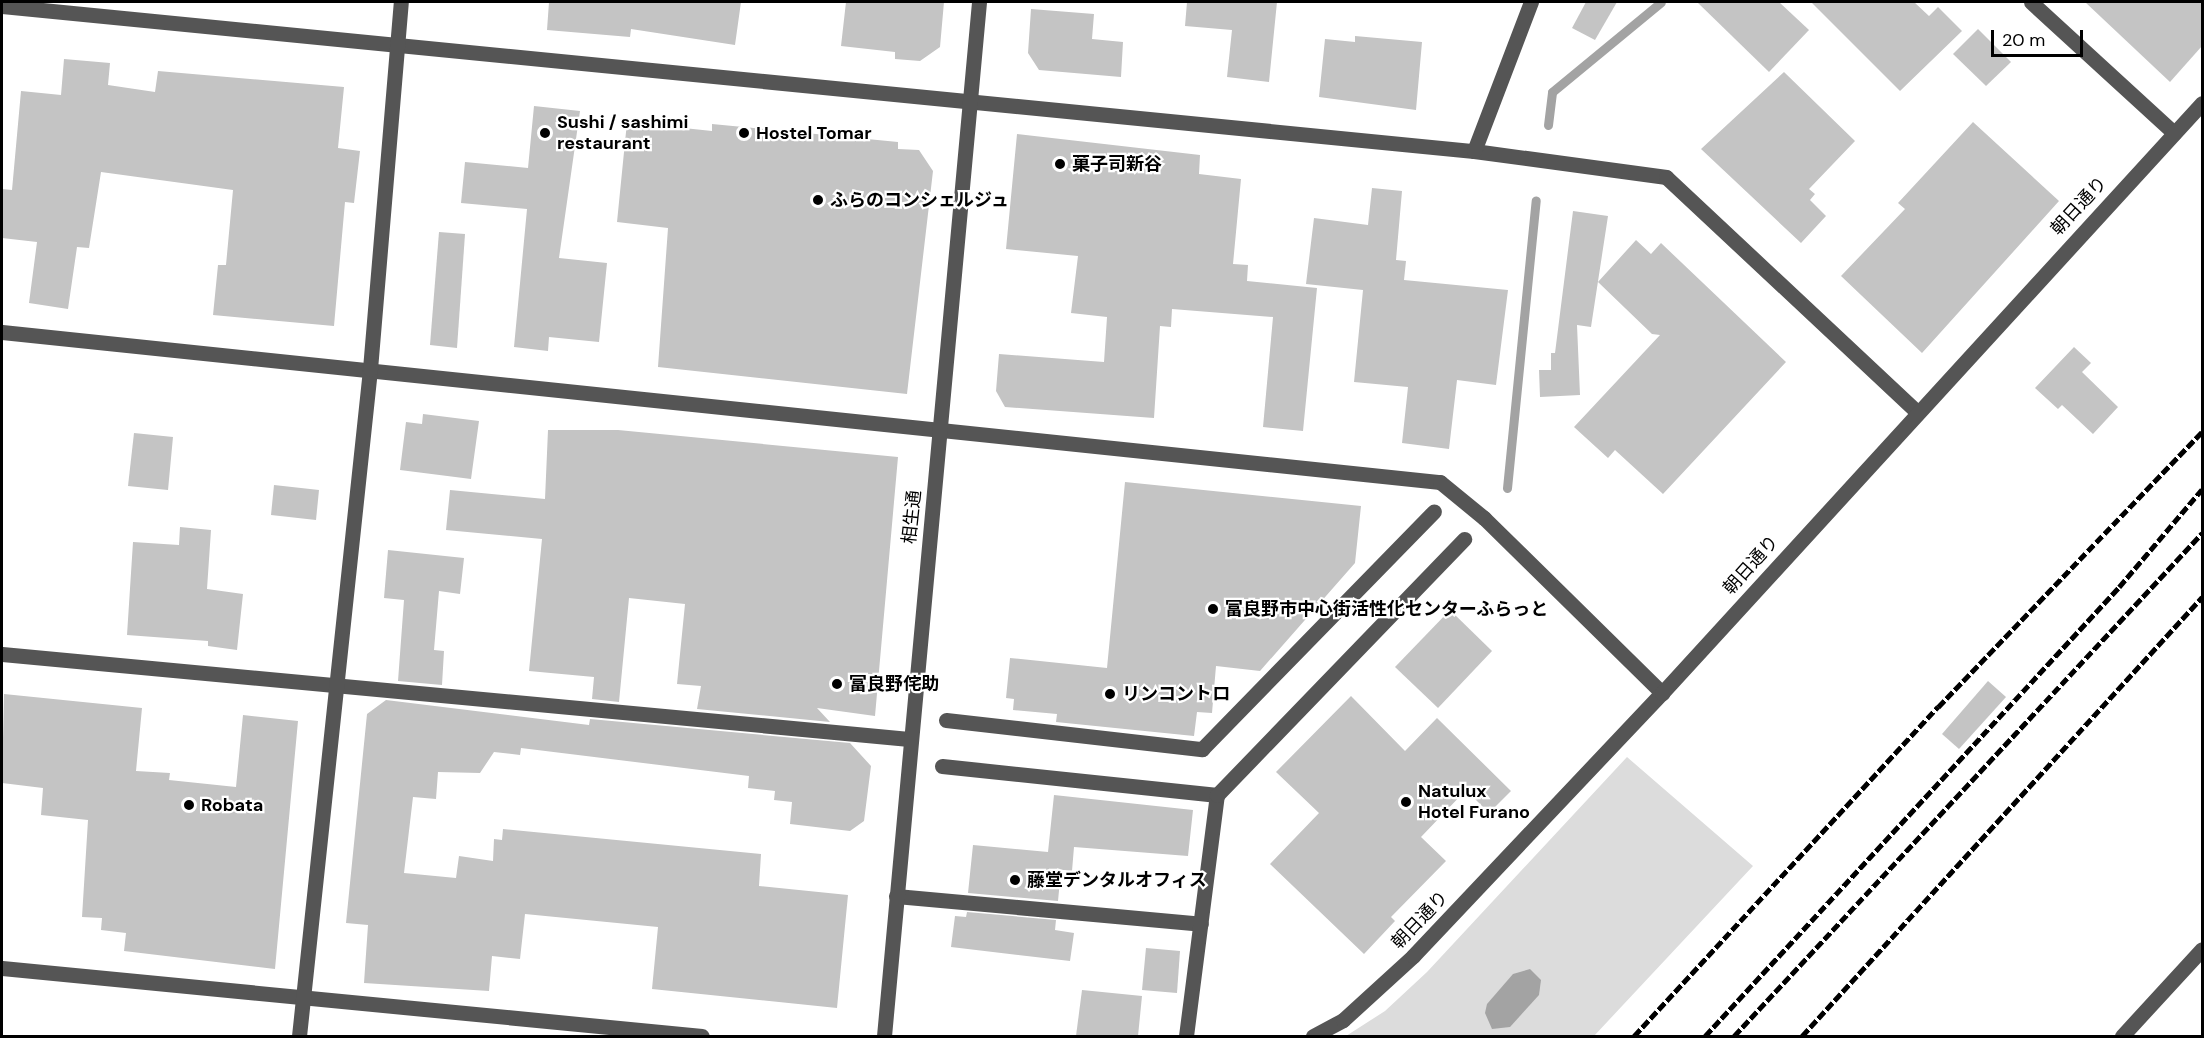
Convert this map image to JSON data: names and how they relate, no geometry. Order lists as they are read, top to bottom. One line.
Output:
{"streets":{"street":["朝日通り","相生通"]},"places":["Sushi / sashimi restaurant","Hostel Tomar","菓子司新谷","ふらのコンシェルジュ","富良野市中心街活性化センターふらっと","富良野侘助","リンコントロ","Natulux Hotel Furano","Robata","藤堂デンタルオフィス"],"scale_bar":"20 m"}
